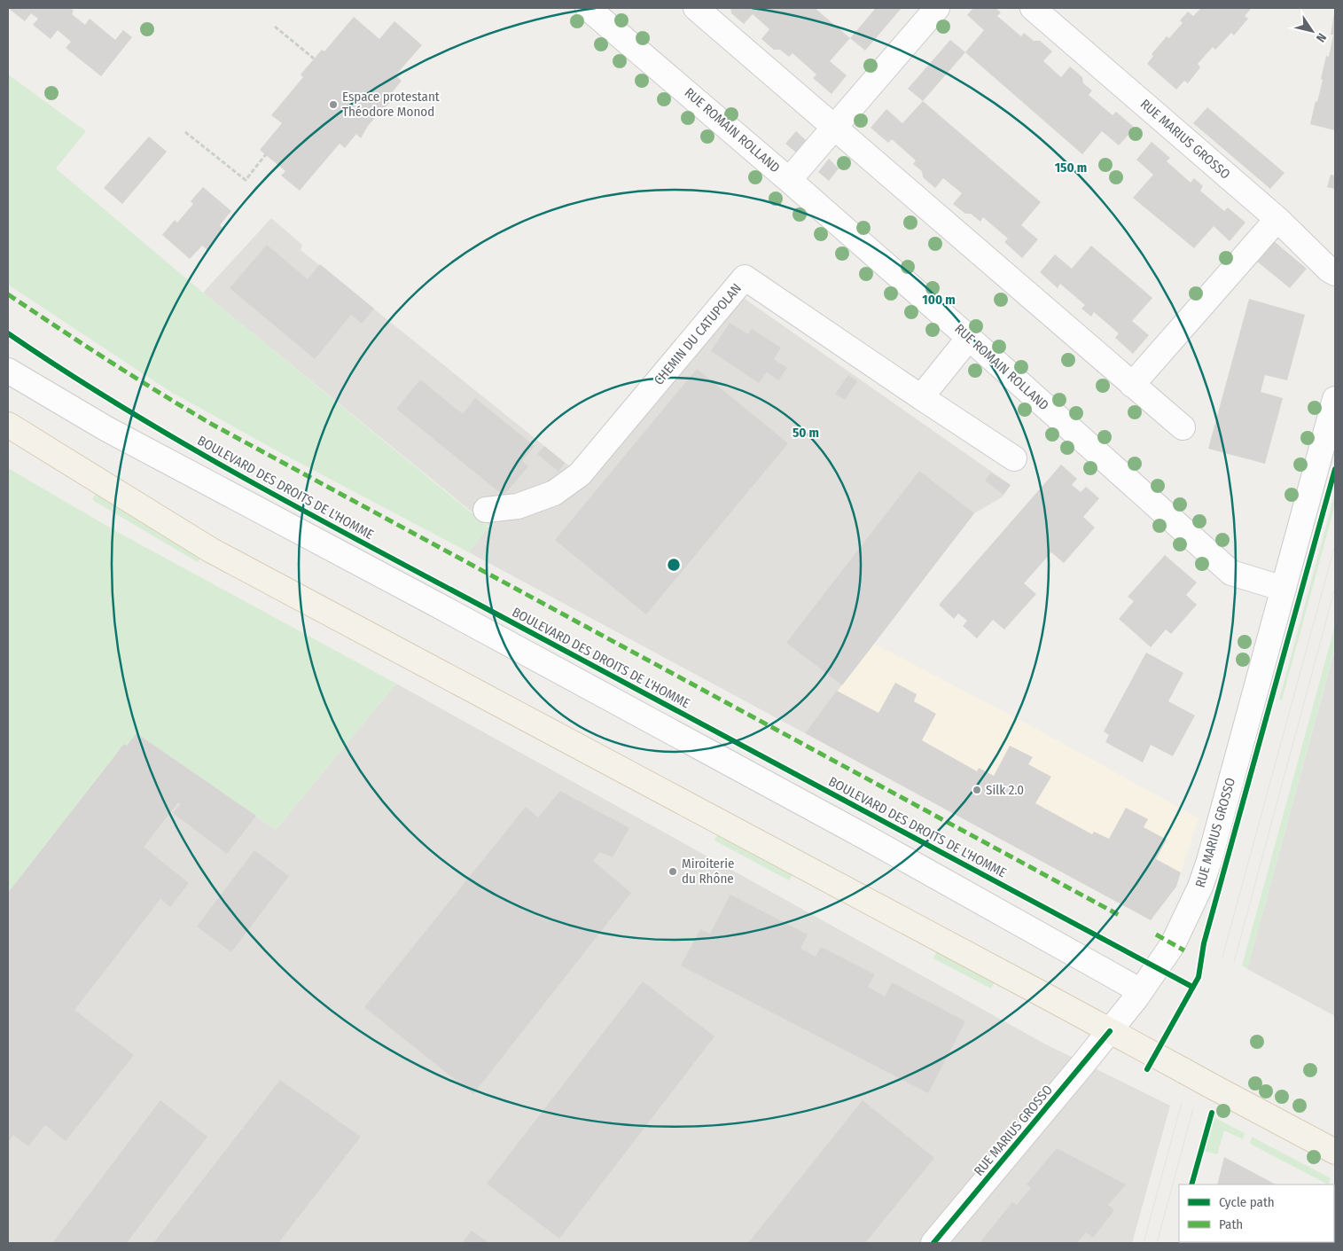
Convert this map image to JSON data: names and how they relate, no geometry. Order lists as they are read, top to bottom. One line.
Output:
{"streets":{"street":["RUE ROMAIN ROLLAND","RUE MARIUS GROSSO","CHEMIN DU CATUPOLAN"],"cycle path":["BOULEVARD DES DROITS DE L'HOMME"]},"crossings":[["RUE ROMAIN ROLLAND","RUE MARIUS GROSSO"]],"places":["Espace protestant Théodore Monod","Silk 2.0","Miroiterie du Rhône"],"legend":["Cycle path","Path"],"north":"bottom right","rings":["150 m","100 m","50 m"]}
